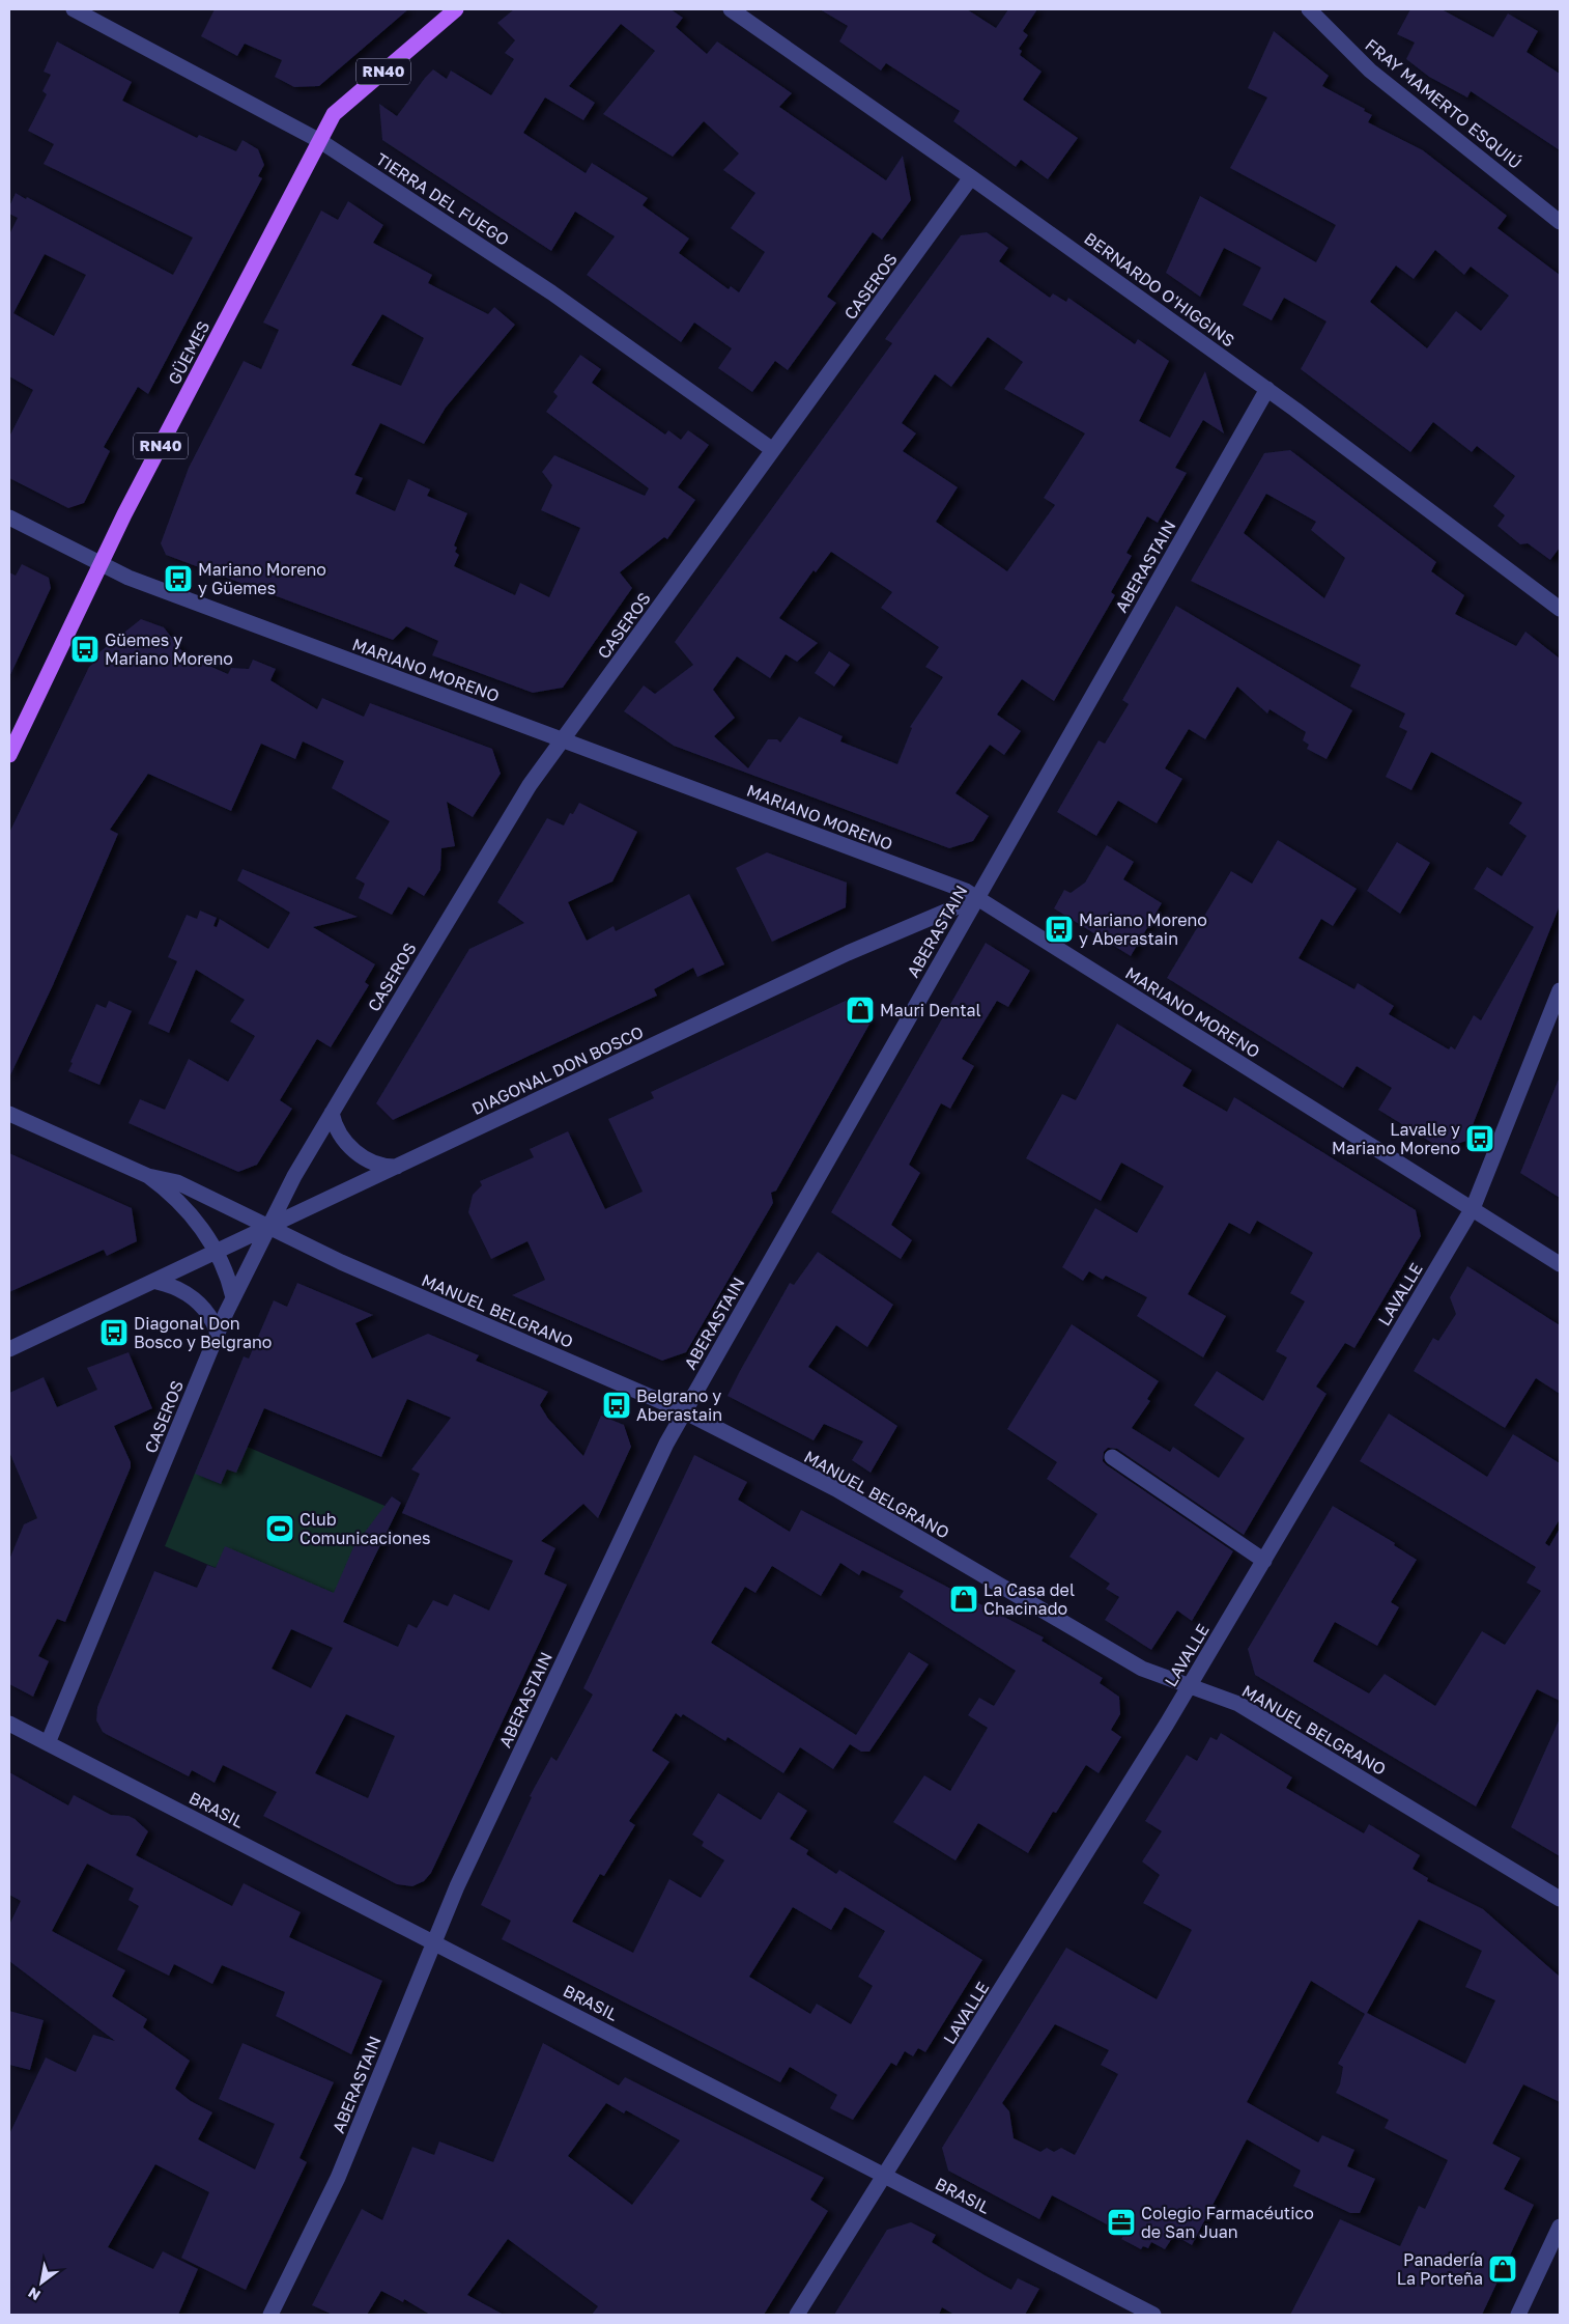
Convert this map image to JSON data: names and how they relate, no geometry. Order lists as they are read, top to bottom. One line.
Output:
{"streets":{"main road":["RN40","GÜEMES"],"street":["FRAY MAMERTO ESQUIÚ","TIERRA DEL FUEGO","CASEROS","BERNARDO O'HIGGINS","ABERASTAIN","MARIANO MORENO","DIAGONAL DON BOSCO","LAVALLE","MANUEL BELGRANO","BRASIL"]},"crossings":[["TIERRA DEL FUEGO","CASEROS"],["TIERRA DEL FUEGO","GÜEMES"],["CASEROS","BERNARDO O'HIGGINS"],["CASEROS","MARIANO MORENO"],["CASEROS","DIAGONAL DON BOSCO"],["CASEROS","MANUEL BELGRANO"],["CASEROS","BRASIL"],["BERNARDO O'HIGGINS","ABERASTAIN"],["GÜEMES","MARIANO MORENO"],["ABERASTAIN","MARIANO MORENO"],["ABERASTAIN","DIAGONAL DON BOSCO"],["ABERASTAIN","MANUEL BELGRANO"],["ABERASTAIN","BRASIL"],["MARIANO MORENO","DIAGONAL DON BOSCO"],["MARIANO MORENO","LAVALLE"],["DIAGONAL DON BOSCO","MANUEL BELGRANO"],["LAVALLE","MANUEL BELGRANO"],["LAVALLE","BRASIL"]],"places":{"bus stop":["Mariano Moreno y Güemes","Güemes y Mariano Moreno","Mariano Moreno y Aberastain","Lavalle y Mariano Moreno","Diagonal Don Bosco y Belgrano","Belgrano y Aberastain"],"shop":["Mauri Dental","La Casa del Chacinado","Panadería La Porteña"],"sports":["Club Comunicaciones"],"office":["Colegio Farmacéutico de San Juan"]},"north":"bottom left"}
